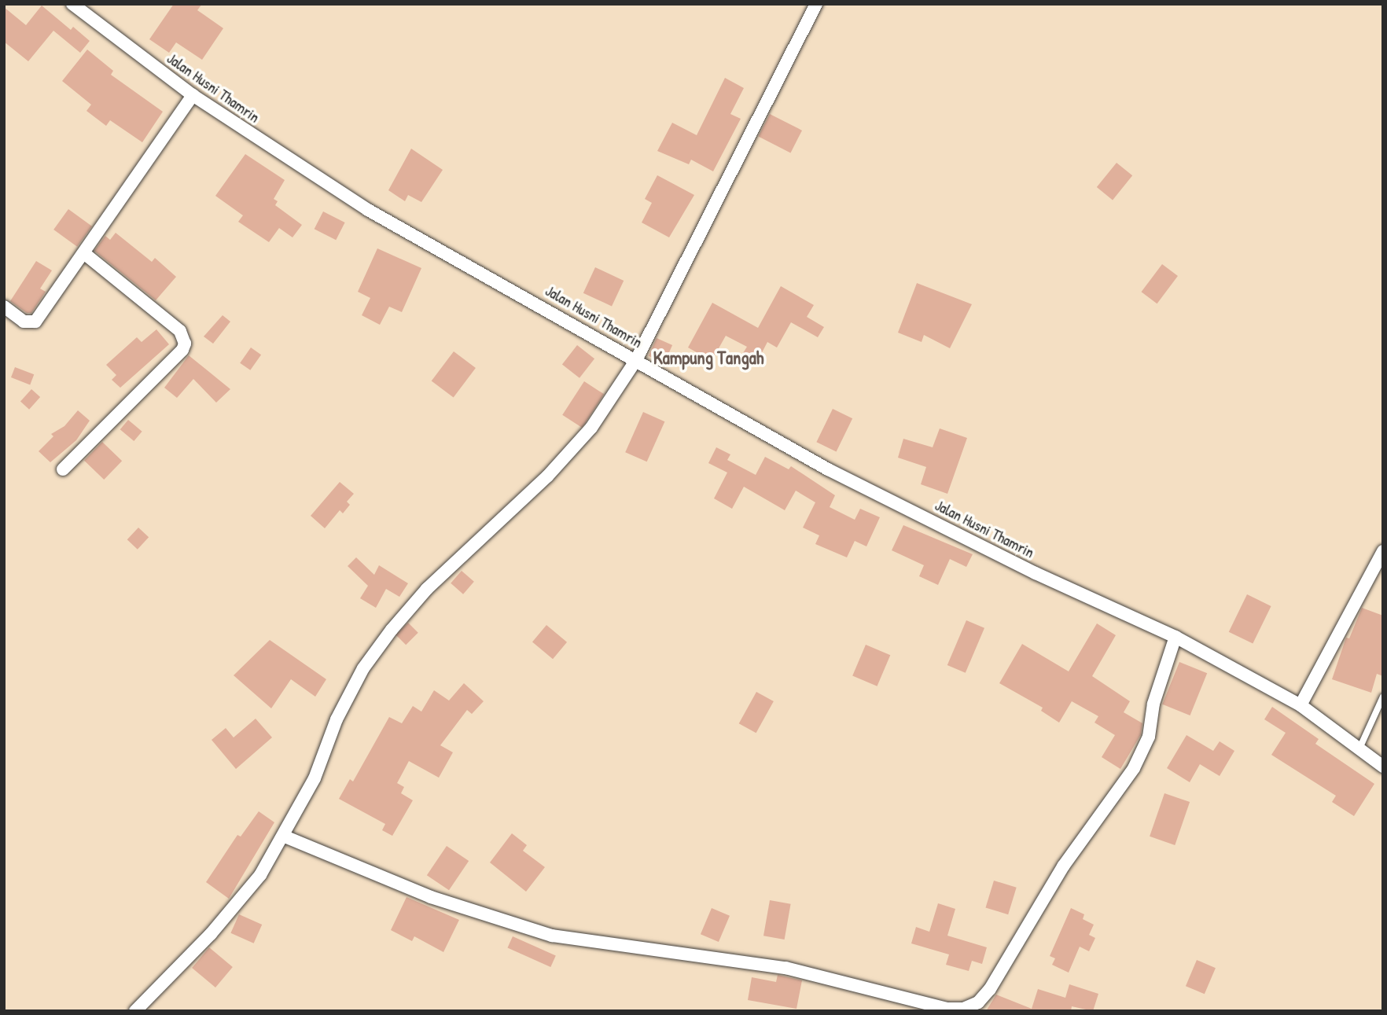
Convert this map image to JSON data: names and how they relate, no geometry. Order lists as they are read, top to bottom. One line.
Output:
{"streets":{"street":["Jalan Husni Thamrin"]},"districts":["Kampung Tangah"]}
